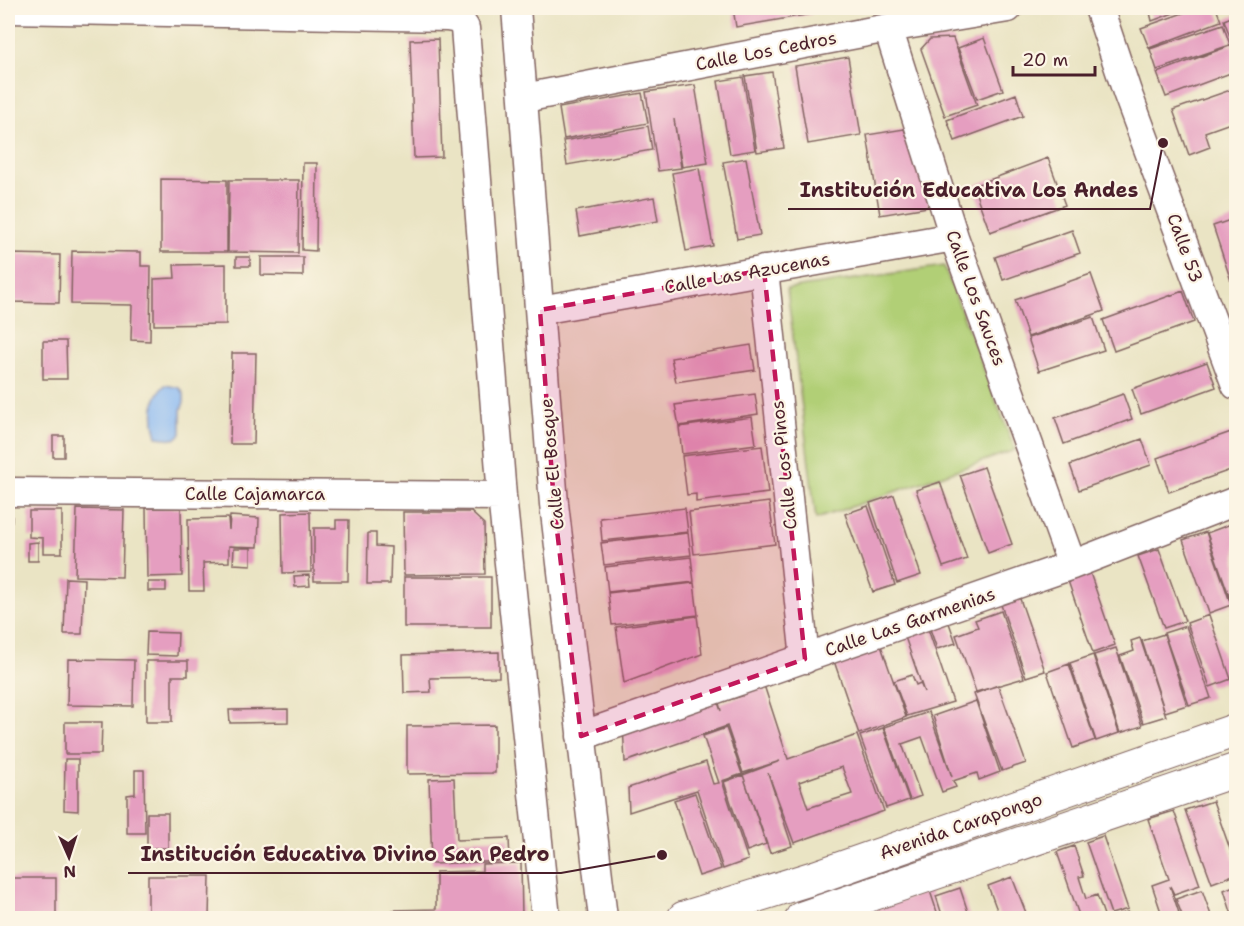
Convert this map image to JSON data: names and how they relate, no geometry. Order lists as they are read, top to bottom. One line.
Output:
{"streets":{"street":["Calle Los Cedros","Calle 53","Calle Las Azucenas","Calle Los Sauces","Calle El Bosque","Calle Los Pinos","Calle Cajamarca","Calle Las Garmenias","Avenida Carapongo"]},"crossings":[["Calle Los Cedros","Calle Los Sauces"],["Calle Los Cedros","Calle El Bosque"],["Calle Las Azucenas","Calle Los Sauces"],["Calle Las Azucenas","Calle El Bosque"],["Calle Las Azucenas","Calle Los Pinos"],["Calle Los Sauces","Calle Las Garmenias"],["Calle El Bosque","Calle Las Garmenias"],["Calle Los Pinos","Calle Las Garmenias"]],"places":["Institución Educativa Los Andes","Institución Educativa Divino San Pedro"],"scale_bar":"20 m","north":"bottom"}
